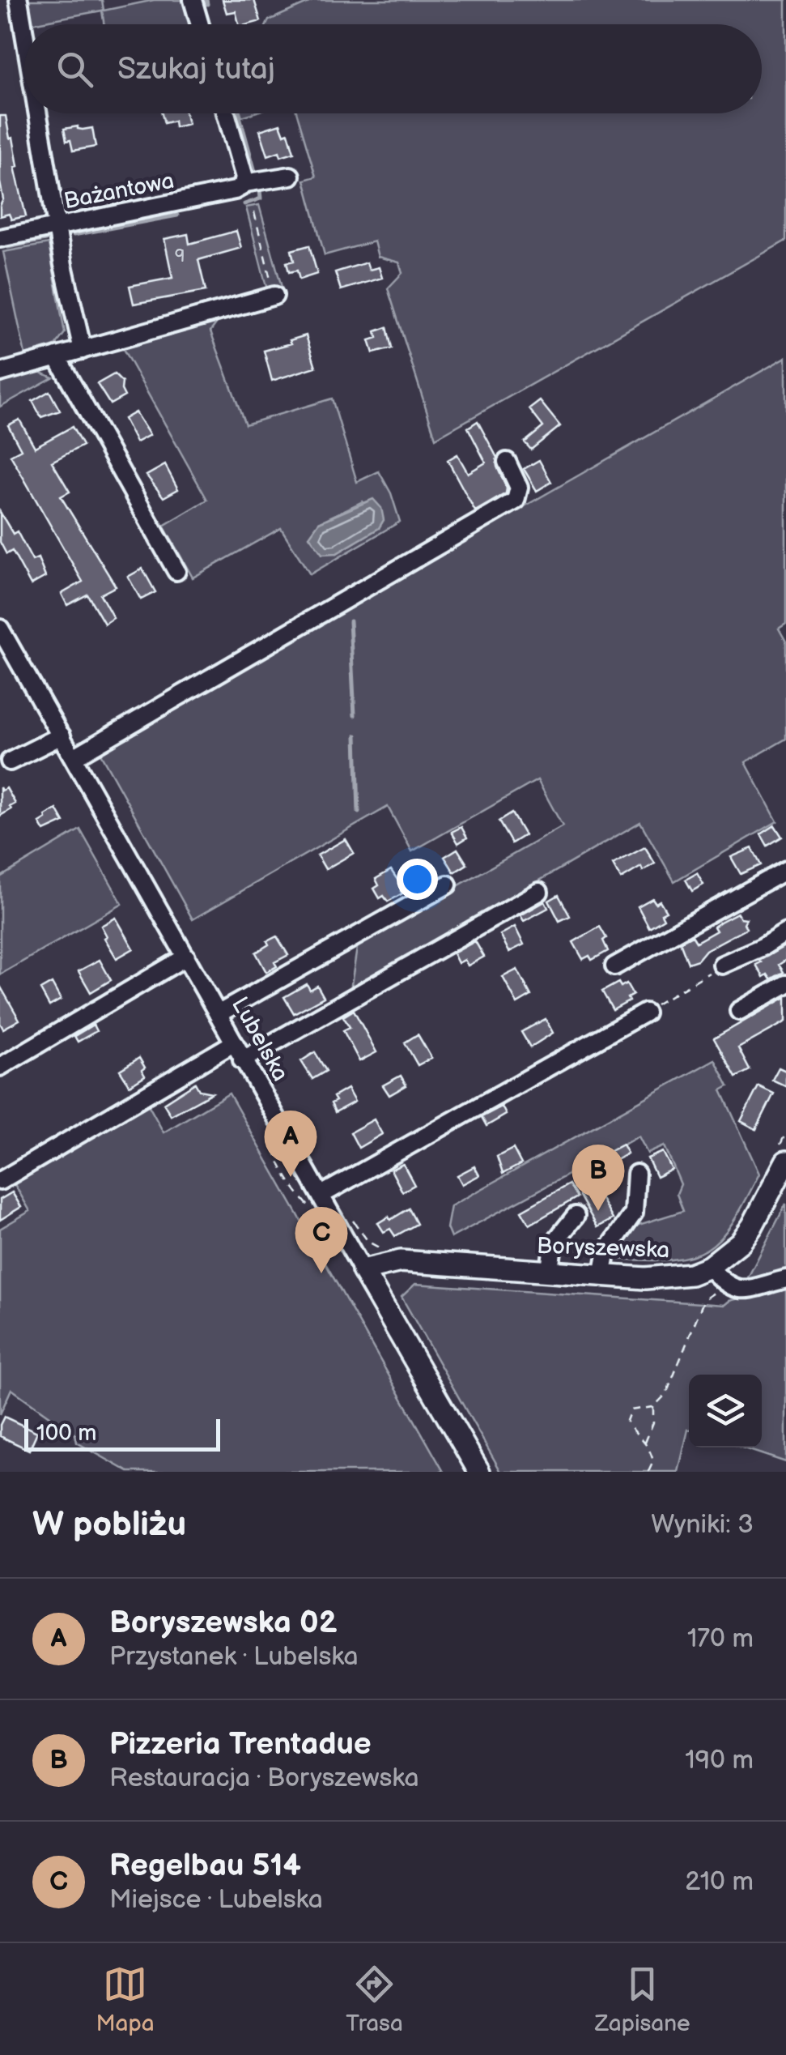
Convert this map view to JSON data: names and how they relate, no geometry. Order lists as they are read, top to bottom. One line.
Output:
{"streets":{"main road":["Lubelska","Boryszewska"],"street":["Bażantowa"]},"crossings":[["Lubelska","Boryszewska"]],"house_numbers":["9"],"scale_bar":"100 m","page":{"search":"Szukaj tutaj","pins":["A","B","C"],"scale":"100 m","heading":["W pobliżu","Wyniki: 3"],"list":[{"mark":"A","name":"Boryszewska 02","note":"Przystanek · Lubelska","value":"170 m"},{"mark":"B","name":"Pizzeria Trentadue","note":"Restauracja · Boryszewska","value":"190 m"},{"mark":"C","name":"Regelbau 514","note":"Miejsce · Lubelska","value":"210 m"}],"nav":["Mapa","Trasa","Zapisane"]}}
